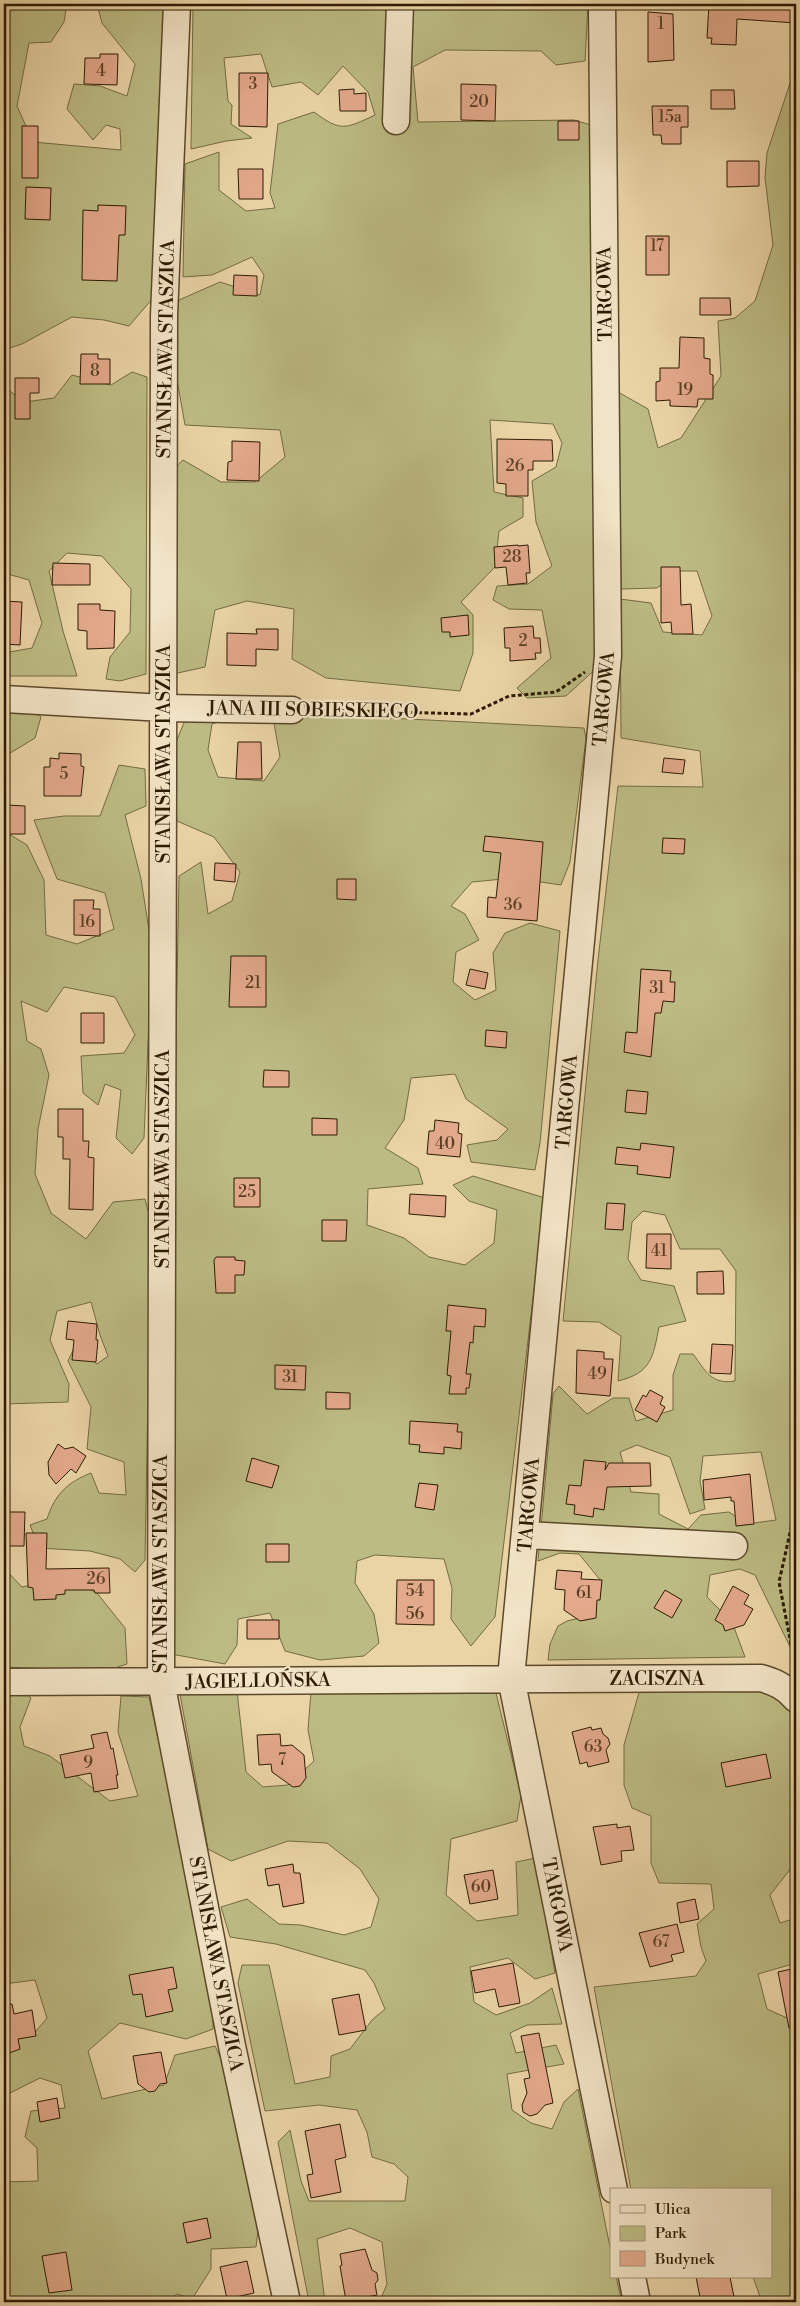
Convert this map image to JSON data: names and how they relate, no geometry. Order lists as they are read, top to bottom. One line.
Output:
{"streets":{"street":["TARGOWA","STANISŁAWA STASZICA","JANA III SOBIESKIEGO","ZACISZNA","JAGIELLOŃSKA"]},"crossings":[["TARGOWA","JANA III SOBIESKIEGO"],["TARGOWA","ZACISZNA"],["TARGOWA","JAGIELLOŃSKA"],["STANISŁAWA STASZICA","JANA III SOBIESKIEGO"],["STANISŁAWA STASZICA","JAGIELLOŃSKA"],["ZACISZNA","JAGIELLOŃSKA"]],"house_numbers":["1","4","3","20","15a","17","8","19","26","28","2","5","36","16","21","31","40","25","41","49","31","26","54","61","56","63","7","9","60","67"],"legend":["Ulica","Park","Budynek"]}
